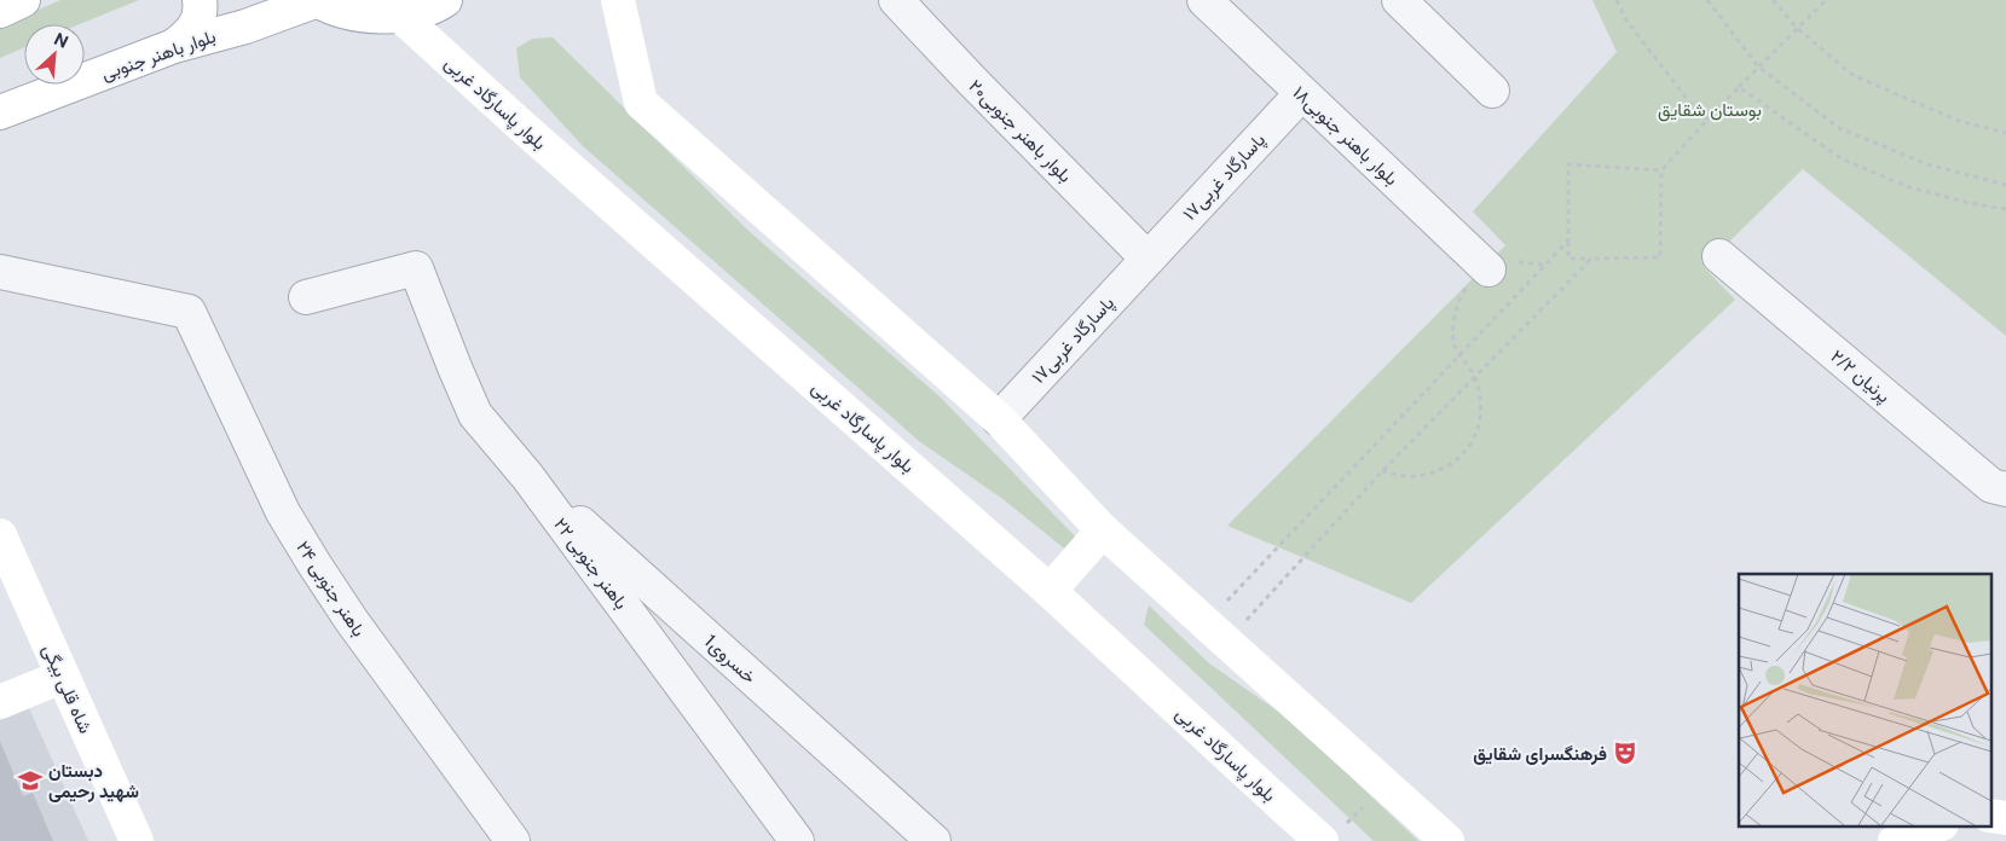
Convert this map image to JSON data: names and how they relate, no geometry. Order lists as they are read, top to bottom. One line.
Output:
{"streets":{"main road":["بلوار باهنر جنوبی","بلوار پاسارگاد غربی","شاه قلی بیگی"],"street":["بلوار باهنر جنوبی۲۰","۱۸بلوار باهنر جنوبی","۱۷پاسارگاد غربی","پاسارگاد غربی۱۷","پرنیان ۲/۲","۲۲ باهنر جنوبی","۲۴ باهنر جنوبی","خسروى1"]},"crossings":[["بلوار باهنر جنوبی۲۰","۱۷پاسارگاد غربی"],["بلوار باهنر جنوبی۲۰","پاسارگاد غربی۱۷"],["۱۸بلوار باهنر جنوبی","۱۷پاسارگاد غربی"],["۱۷پاسارگاد غربی","پاسارگاد غربی۱۷"],["۲۲ باهنر جنوبی","خسروى1"]],"parks":["بوستان شقایق"],"places":{"theatre":["فرهنگسرای شقایق"],"school or university":["دبستان شهید رحیمی"]},"north":"top right"}
